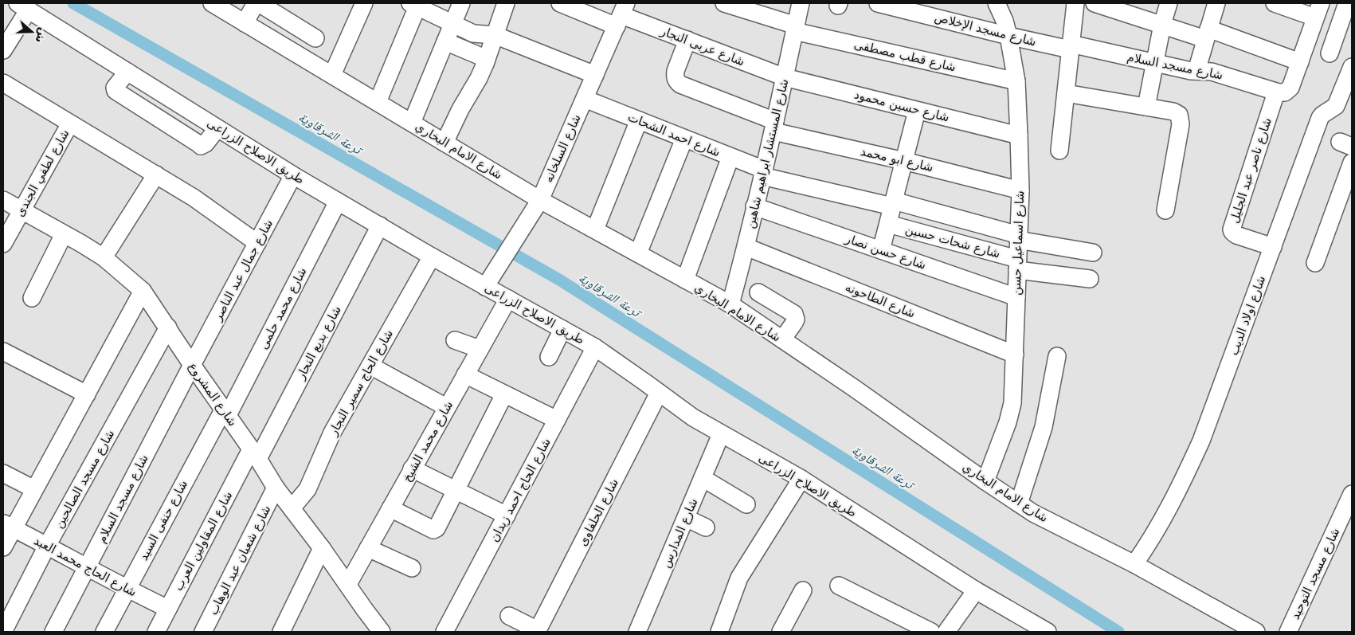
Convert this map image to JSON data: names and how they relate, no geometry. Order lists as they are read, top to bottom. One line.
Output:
{"streets":{"street":["شارع مسجد الإخلاص","شارع عربى النجار","شارع قطب مصطفى","شارع مسجد السلام","شارع حسين محمود","شارع احمد الشحات","شارع السلخانه","شارع الامام البخاري","طريق الاصلاح الزراعى","شارع المستشار ابراهيم شاهين","شارع ابو محمد","شارع ناصر عبد الجليل","شارع لطفي الجندى","شارع شحات حسين","شارع اسماعيل حسن","شارع حسن نصار","شارع جمال عبد الناصر","شارع الطاحونه","شارع محمد حلمى","شارع اولاد الديب","شارع بديع النجار","شارع الحاج سمير النجار","شارع المشروع","شارع محمد الشيخ","شارع مسجد الصالحين","شارع الحاج احمد زيدان","شارع الحلفاوى","شارع حنفى السيد","شارع المدارس","شارع المقاولين العرب","شارع شعبان عبد الوهاب","شارع الحاج محمد العبد","شارع مسجد التوحيد"]},"crossings":[["شارع مسجد الإخلاص","شارع مسجد السلام"],["شارع مسجد الإخلاص","شارع اسماعيل حسن"],["شارع عربى النجار","شارع حسين محمود"],["شارع عربى النجار","شارع السلخانه"],["شارع عربى النجار","شارع المستشار ابراهيم شاهين"],["شارع عربى النجار","شارع ابو محمد"],["شارع قطب مصطفى","شارع المستشار ابراهيم شاهين"],["شارع قطب مصطفى","شارع اسماعيل حسن"],["شارع مسجد السلام","شارع ناصر عبد الجليل"],["شارع مسجد السلام","شارع جمال عبد الناصر"],["شارع مسجد السلام","شارع المشروع"],["شارع مسجد السلام","شارع الحاج محمد العبد"],["شارع حسين محمود","شارع المستشار ابراهيم شاهين"],["شارع حسين محمود","شارع اسماعيل حسن"],["شارع احمد الشحات","شارع السلخانه"],["شارع احمد الشحات","شارع المستشار ابراهيم شاهين"],["شارع احمد الشحات","شارع اسماعيل حسن"],["شارع السلخانه","شارع الامام البخاري"],["شارع السلخانه","طريق الاصلاح الزراعى"],["شارع الامام البخاري","شارع المستشار ابراهيم شاهين"],["شارع الامام البخاري","شارع اسماعيل حسن"],["شارع الامام البخاري","شارع اولاد الديب"],["طريق الاصلاح الزراعى","شارع جمال عبد الناصر"],["طريق الاصلاح الزراعى","شارع محمد حلمى"],["طريق الاصلاح الزراعى","شارع بديع النجار"],["طريق الاصلاح الزراعى","شارع الحاج سمير النجار"],["طريق الاصلاح الزراعى","شارع محمد الشيخ"],["طريق الاصلاح الزراعى","شارع الحاج احمد زيدان"],["طريق الاصلاح الزراعى","شارع الحلفاوى"],["طريق الاصلاح الزراعى","شارع المدارس"],["شارع المستشار ابراهيم شاهين","شارع ابو محمد"],["شارع المستشار ابراهيم شاهين","شارع حسن نصار"],["شارع المستشار ابراهيم شاهين","شارع الطاحونه"],["شارع ابو محمد","شارع اسماعيل حسن"],["شارع ناصر عبد الجليل","شارع اولاد الديب"],["شارع لطفي الجندى","شارع المشروع"],["شارع شحات حسين","شارع اسماعيل حسن"],["شارع اسماعيل حسن","شارع حسن نصار"],["شارع اسماعيل حسن","شارع الطاحونه"],["شارع جمال عبد الناصر","شارع المشروع"],["شارع محمد حلمى","شارع المشروع"],["شارع محمد حلمى","شارع حنفى السيد"],["شارع بديع النجار","شارع المشروع"],["شارع بديع النجار","شارع المقاولين العرب"],["شارع الحاج سمير النجار","شارع المشروع"],["شارع المشروع","شارع محمد الشيخ"],["شارع المشروع","شارع مسجد الصالحين"],["شارع المشروع","شارع حنفى السيد"],["شارع المشروع","شارع المقاولين العرب"],["شارع المشروع","شارع شعبان عبد الوهاب"],["شارع مسجد الصالحين","شارع الحاج محمد العبد"],["شارع حنفى السيد","شارع الحاج محمد العبد"],["شارع المقاولين العرب","شارع الحاج محمد العبد"]],"water":["ترعة الشرقاوية"],"north":"right"}
